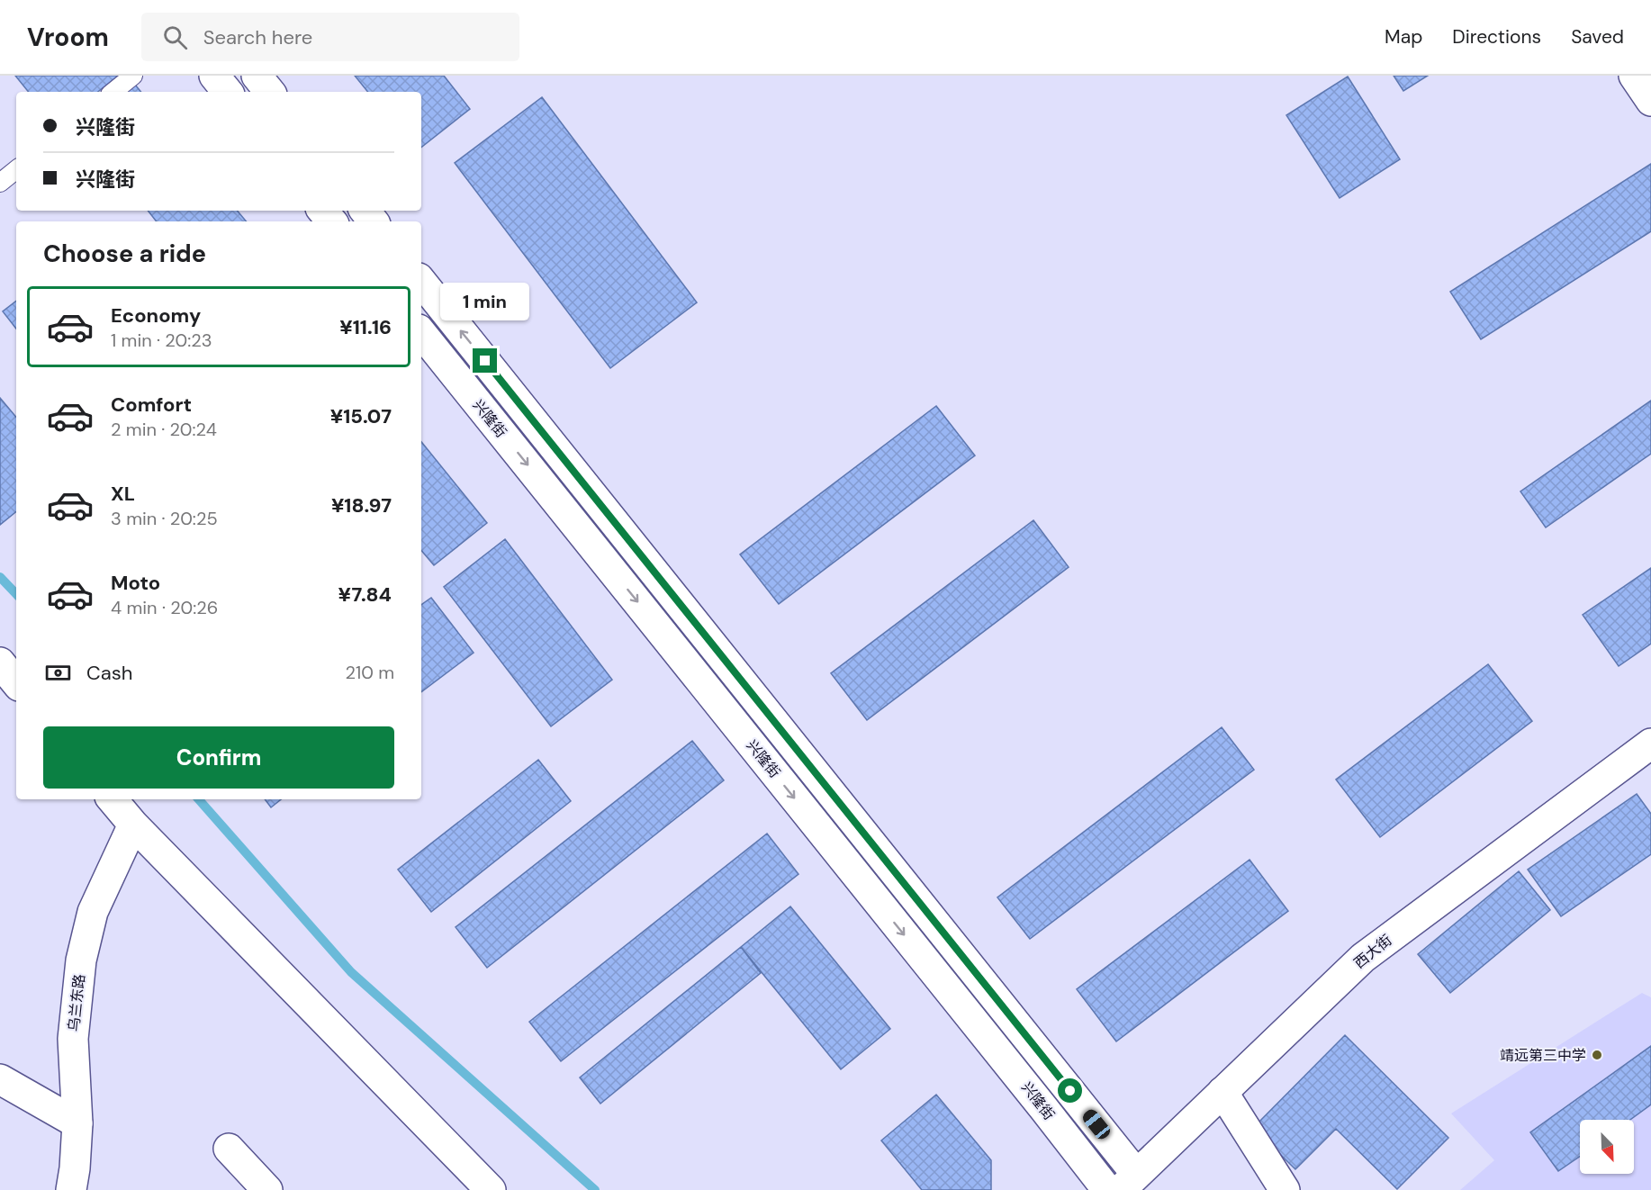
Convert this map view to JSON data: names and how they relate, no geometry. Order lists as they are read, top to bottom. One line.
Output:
{"streets":{"main road":["兴隆街","西大街","乌兰东路"]},"places":["靖远第三中学"],"north":"bottom right","page":{"header":"Vroom","search":"Search here","nav":["Map","Directions","Saved"],"banner":["兴隆街","兴隆街"],"heading":"Choose a ride","bubble":"1 min","list":[{"name":"Economy","note":"1 min · 20:23","value":"¥11.16"},{"name":"Comfort","note":"2 min · 20:24","value":"¥15.07"},{"name":"XL","note":"3 min · 20:25","value":"¥18.97"},{"name":"Moto","note":"4 min · 20:26","value":"¥7.84"}],"pay":["Cash","210 m"],"buttons":"Confirm"}}
